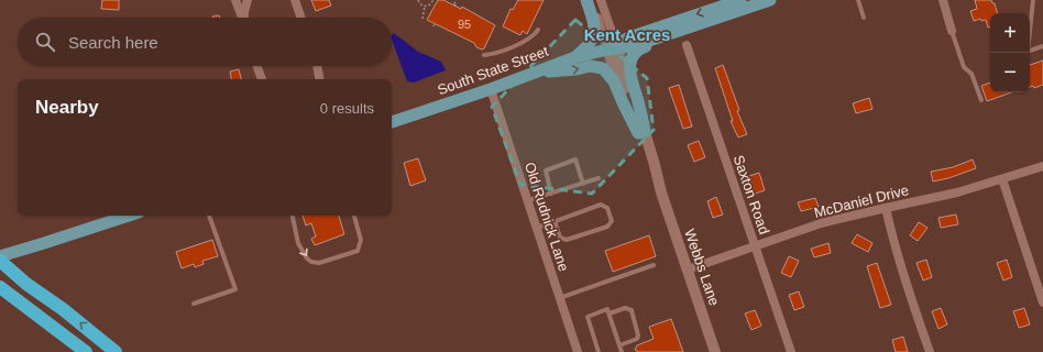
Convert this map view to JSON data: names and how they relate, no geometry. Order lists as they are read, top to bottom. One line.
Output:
{"streets":{"main road":["South State Street"],"street":["Saxton Road","McDaniel Drive","Old Rudnick Lane","Webbs Lane"]},"crossings":[["South State Street","Old Rudnick Lane"],["South State Street","Webbs Lane"],["Saxton Road","McDaniel Drive"],["McDaniel Drive","Webbs Lane"]],"districts":["Kent Acres"],"house_numbers":["95"],"page":{"map_buttons":["+","−"],"search":"Search here","heading":["Nearby","0 results"]}}
